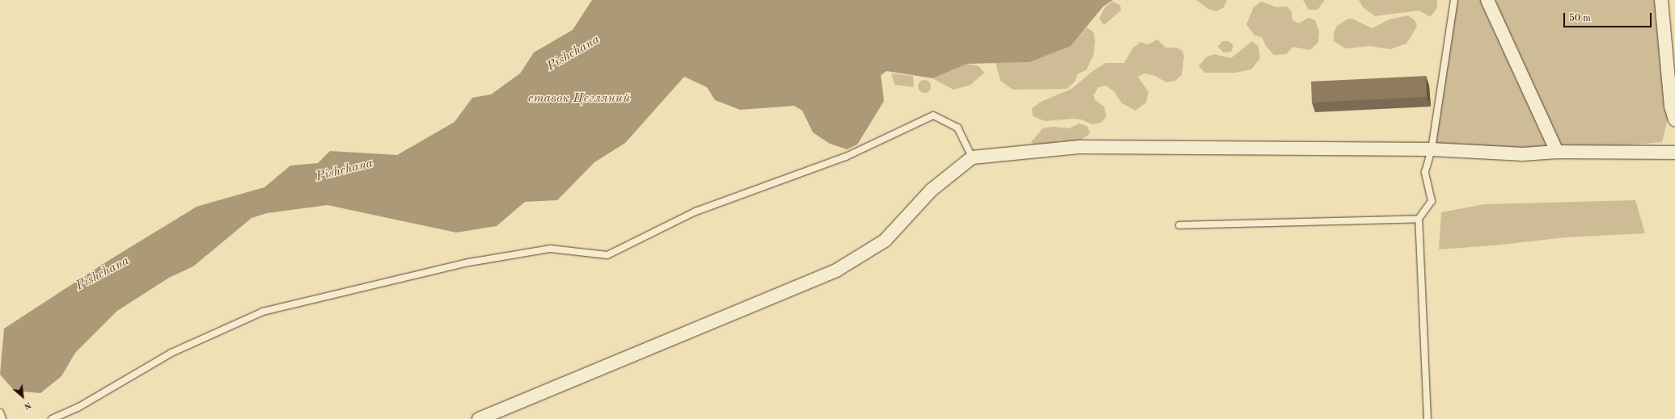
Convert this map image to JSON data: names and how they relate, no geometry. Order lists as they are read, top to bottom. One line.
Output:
{"water":["Pishchana","ставок Цегляний"],"scale_bar":"50 m","north":"bottom right"}
